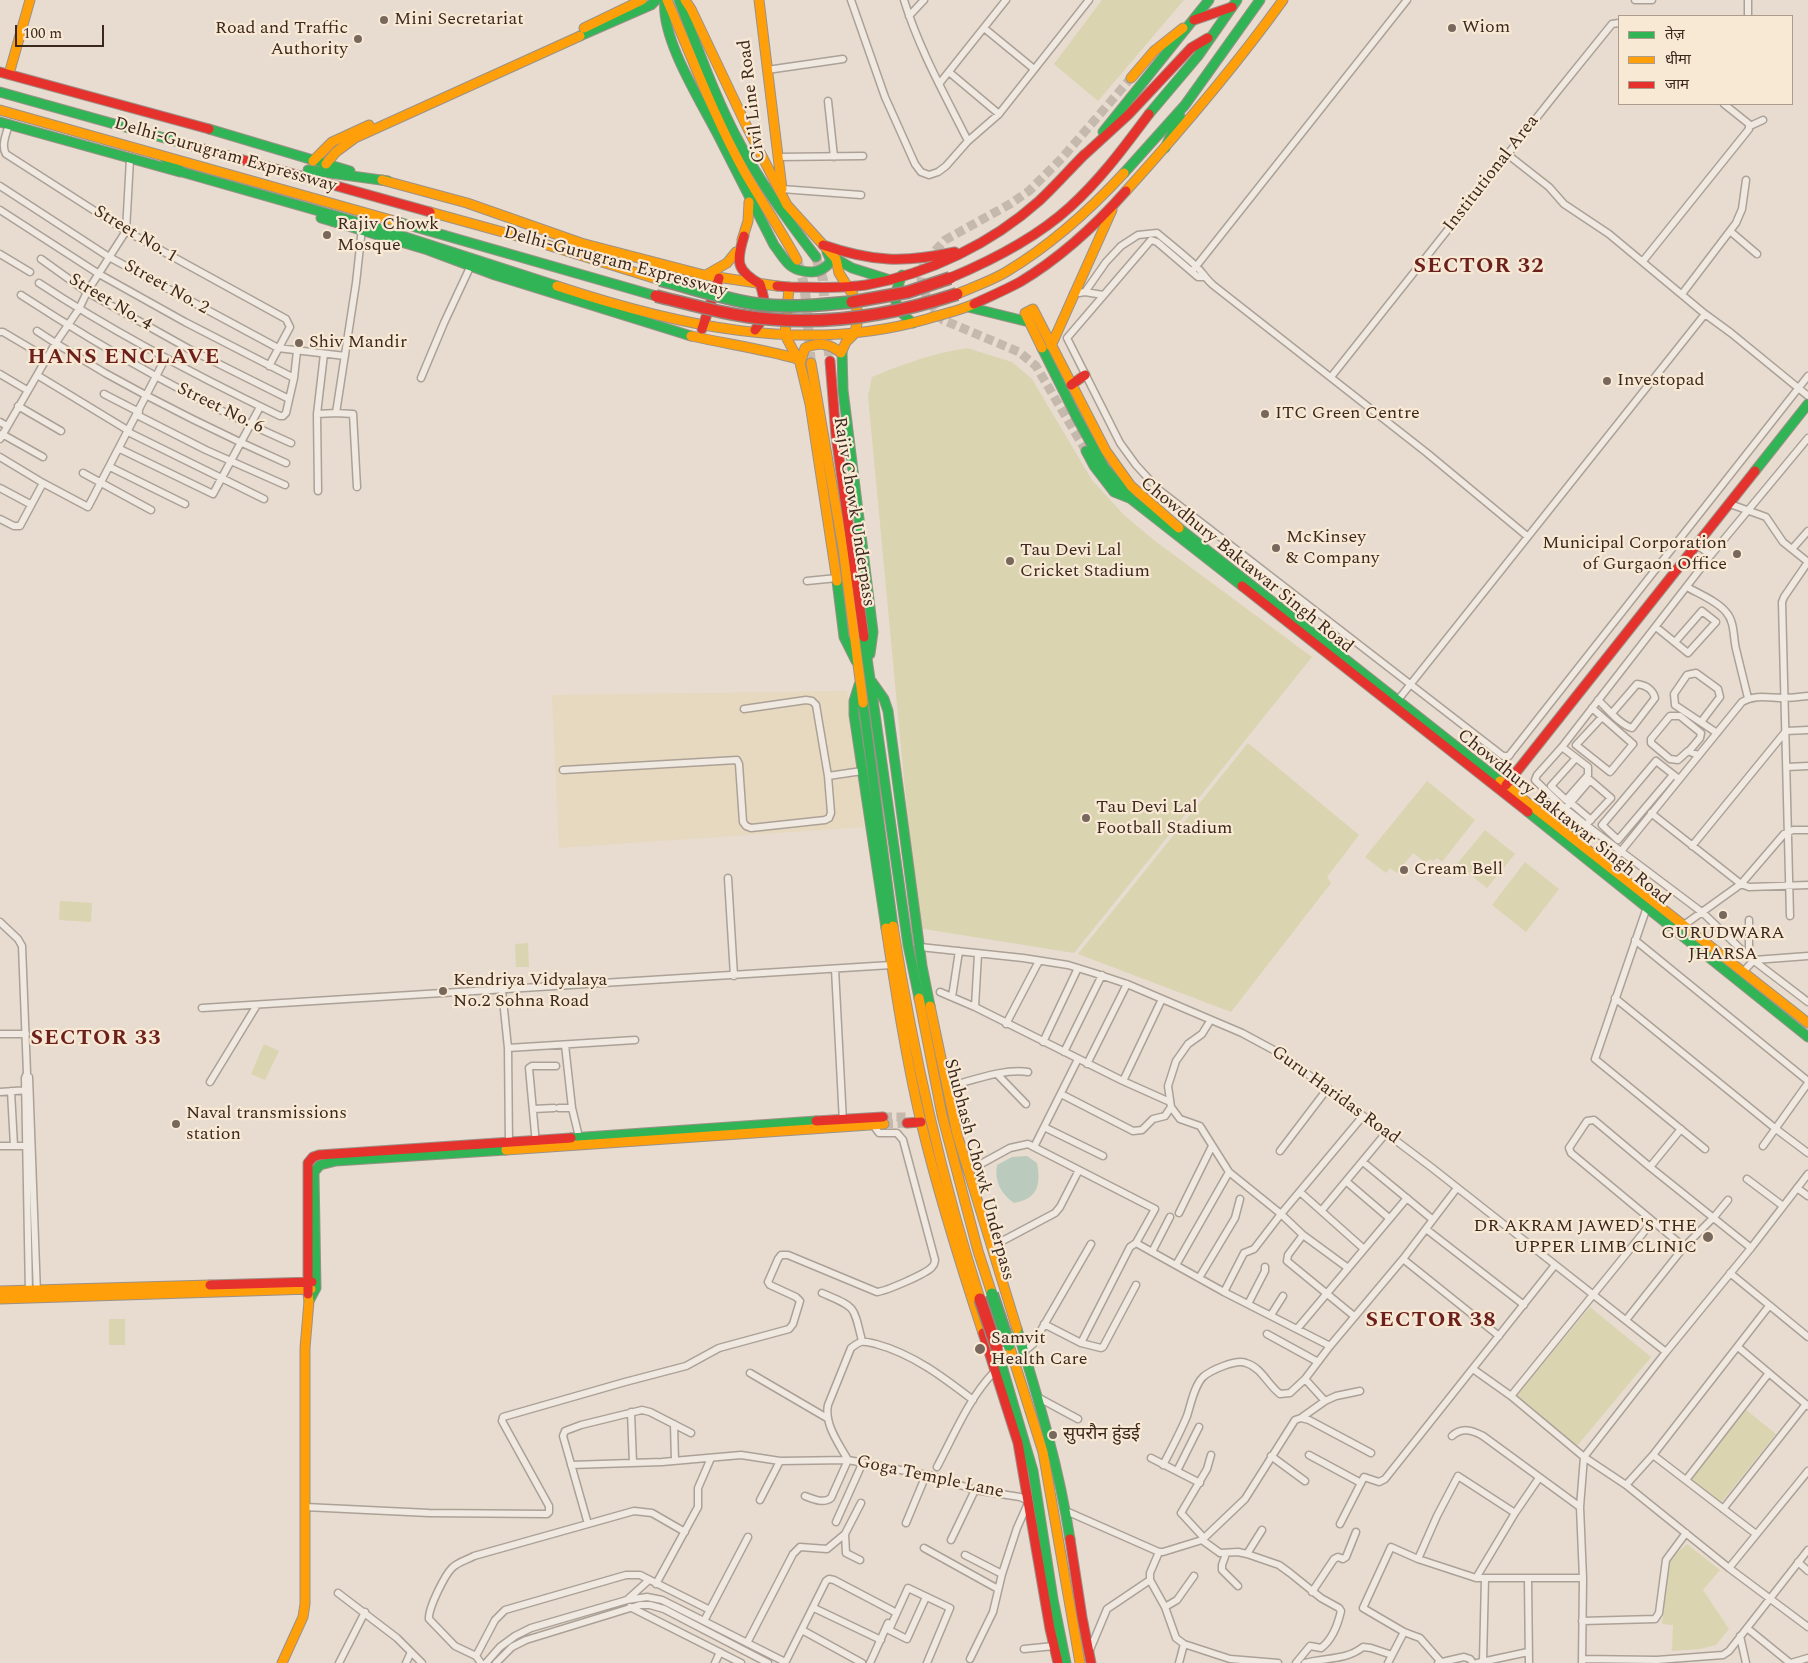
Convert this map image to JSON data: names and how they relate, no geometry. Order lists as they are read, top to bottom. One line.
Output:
{"streets":{"main road":["Civil Line Road","Delhi-Gurugram Expressway","Rajiv Chowk Underpass","Chowdhury Baktawar Singh Road","Shubhash Chowk Underpass"],"street":["Institutional Area","Street No. 1","Street No. 2","Street No. 4","Street No. 6","Guru Haridas Road","Goga Temple Lane"]},"crossings":[["Street No. 1","Street No. 2"]],"districts":["SECTOR 32","HANS ENCLAVE","SECTOR 33","SECTOR 38"],"places":["Mini Secretariat","Wiom","Road and Traffic Authority","Rajiv Chowk Mosque","Shiv Mandir","Investopad","ITC Green Centre","McKinsey & Company","Municipal Corporation of Gurgaon Office","Tau Devi Lal Cricket Stadium","Tau Devi Lal Football Stadium","Cream Bell","GURUDWARA JHARSA","Kendriya Vidyalaya No.2 Sohna Road","Naval transmissions station","DR AKRAM JAWED'S THE UPPER LIMB CLINIC","Samvit Health Care","सुपरौन हुंडई"],"legend":["तेज़","धीमा","जाम"],"scale_bar":"100 m"}
